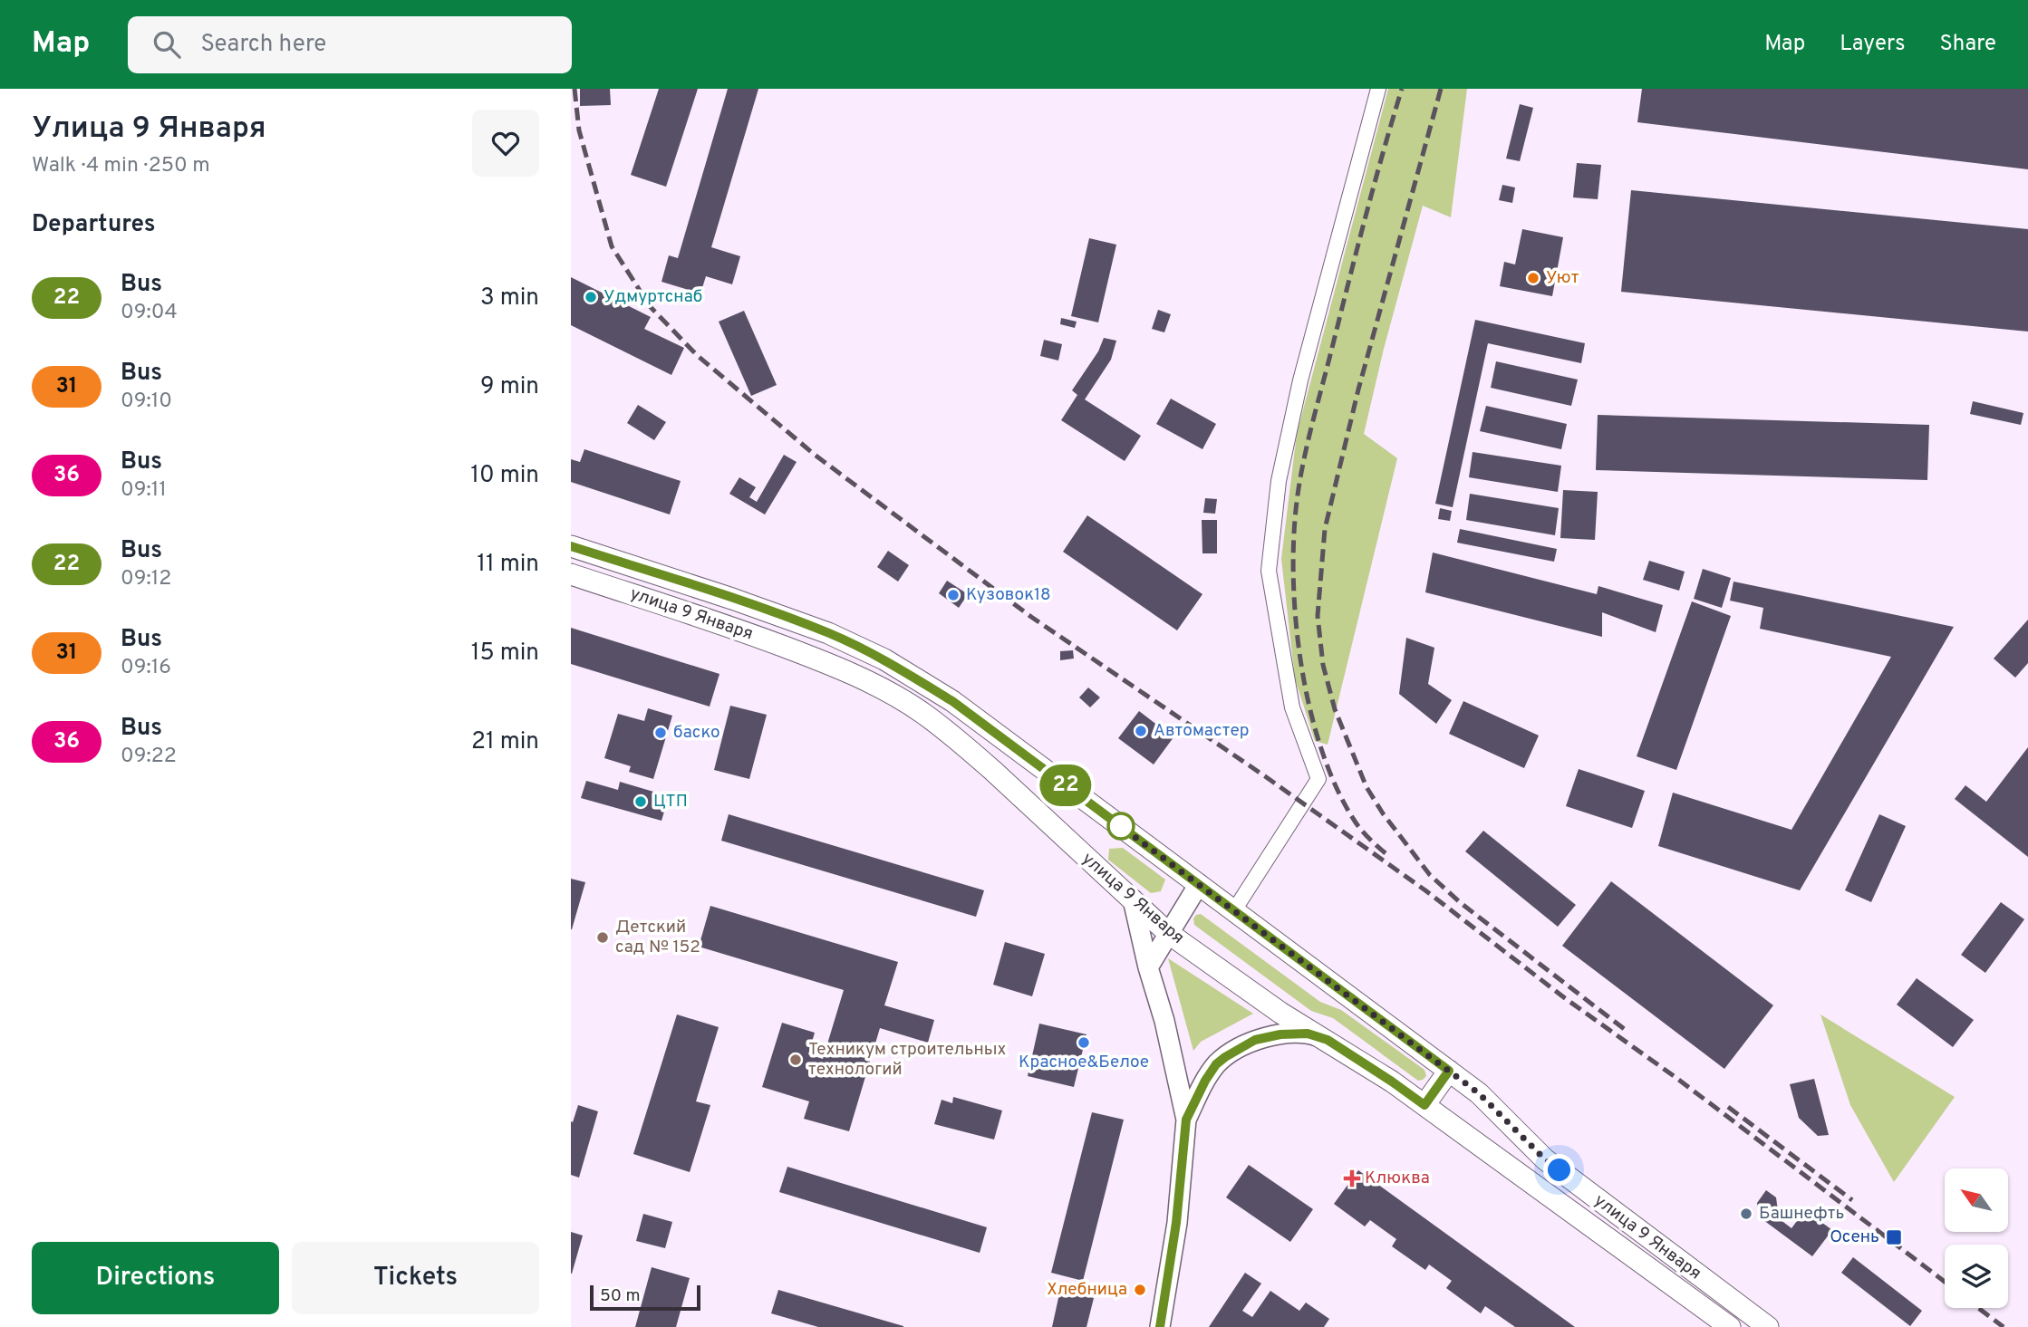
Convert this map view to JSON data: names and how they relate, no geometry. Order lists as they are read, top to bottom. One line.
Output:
{"streets":{"main road":["улица 9 Января"]},"places":{"other":["Уют","Удмуртснаб","Кузовок18","Автомастер","баско","ЦТП","Детский сад № 152","Красное&Белое","Техникум строительных технологий","Башнефть","Хлебница"],"health":["Клюква"],"transit":["Осень"]},"lines":["bus line 22"],"scale_bar":"50 m","north":"top left","page":{"header":"Map","search":"Search here","nav":["Map","Layers","Share"],"heading":[["Улица 9 Января","Walk · 4 min · 250 m"],"Departures"],"on_map":"22","list":[{"mark":"22","name":"Bus","note":"09:04","value":"3 min"},{"mark":"31","name":"Bus","note":"09:10","value":"9 min"},{"mark":"36","name":"Bus","note":"09:11","value":"10 min"},{"mark":"22","name":"Bus","note":"09:12","value":"11 min"},{"mark":"31","name":"Bus","note":"09:16","value":"15 min"},{"mark":"36","name":"Bus","note":"09:22","value":"21 min"}],"buttons":["Directions","Tickets"],"scale":"50 m"}}
